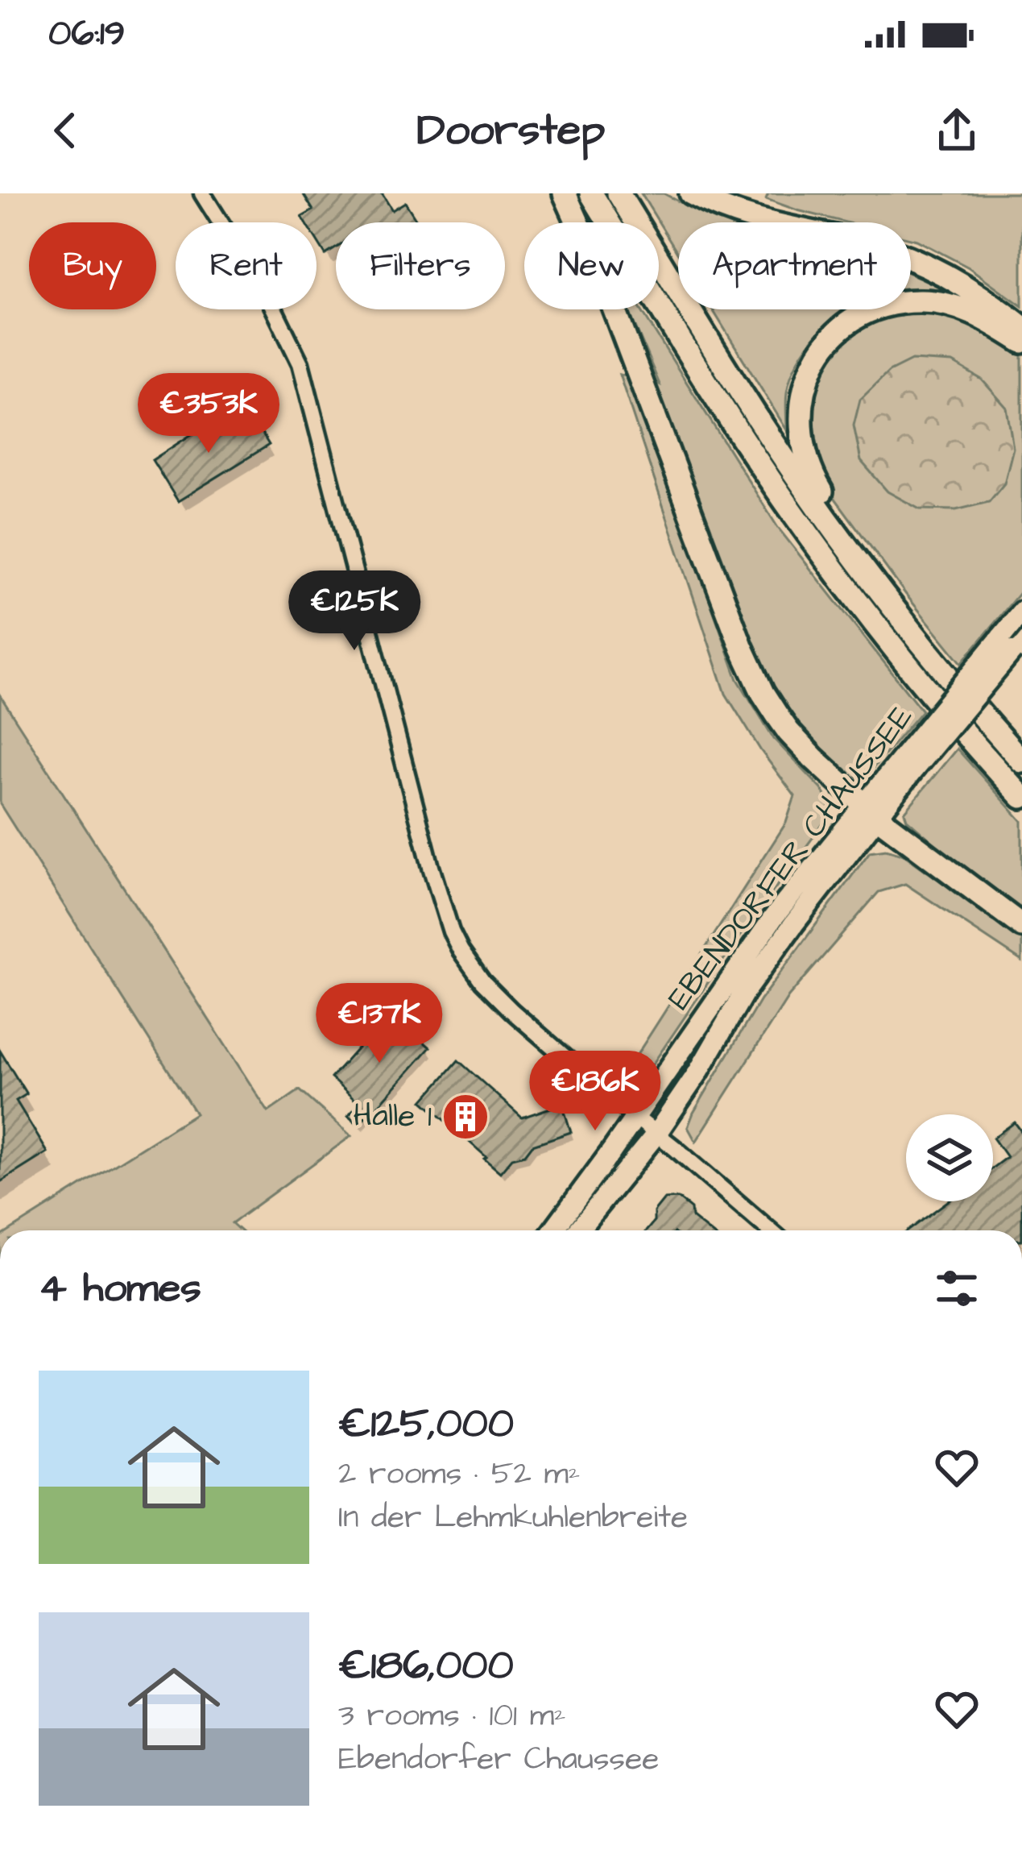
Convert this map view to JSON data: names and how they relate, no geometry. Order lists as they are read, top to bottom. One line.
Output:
{"streets":{"main road":["EBENDORFER CHAUSSEE"]},"places":{"building":["Halle 1"]},"page":{"status":"06:19","header":"Doorstep","chip":["Buy","Rent","Filters","New","Apartment"],"price":["€353K","€125K","€137K","€186K"],"heading":"4 homes","list":[{"name":"€125,000","note":"2 rooms · 52 m² · In der Lehmkuhlenbreite"},{"name":"€186,000","note":"3 rooms · 101 m² · Ebendorfer Chaussee"}]}}
